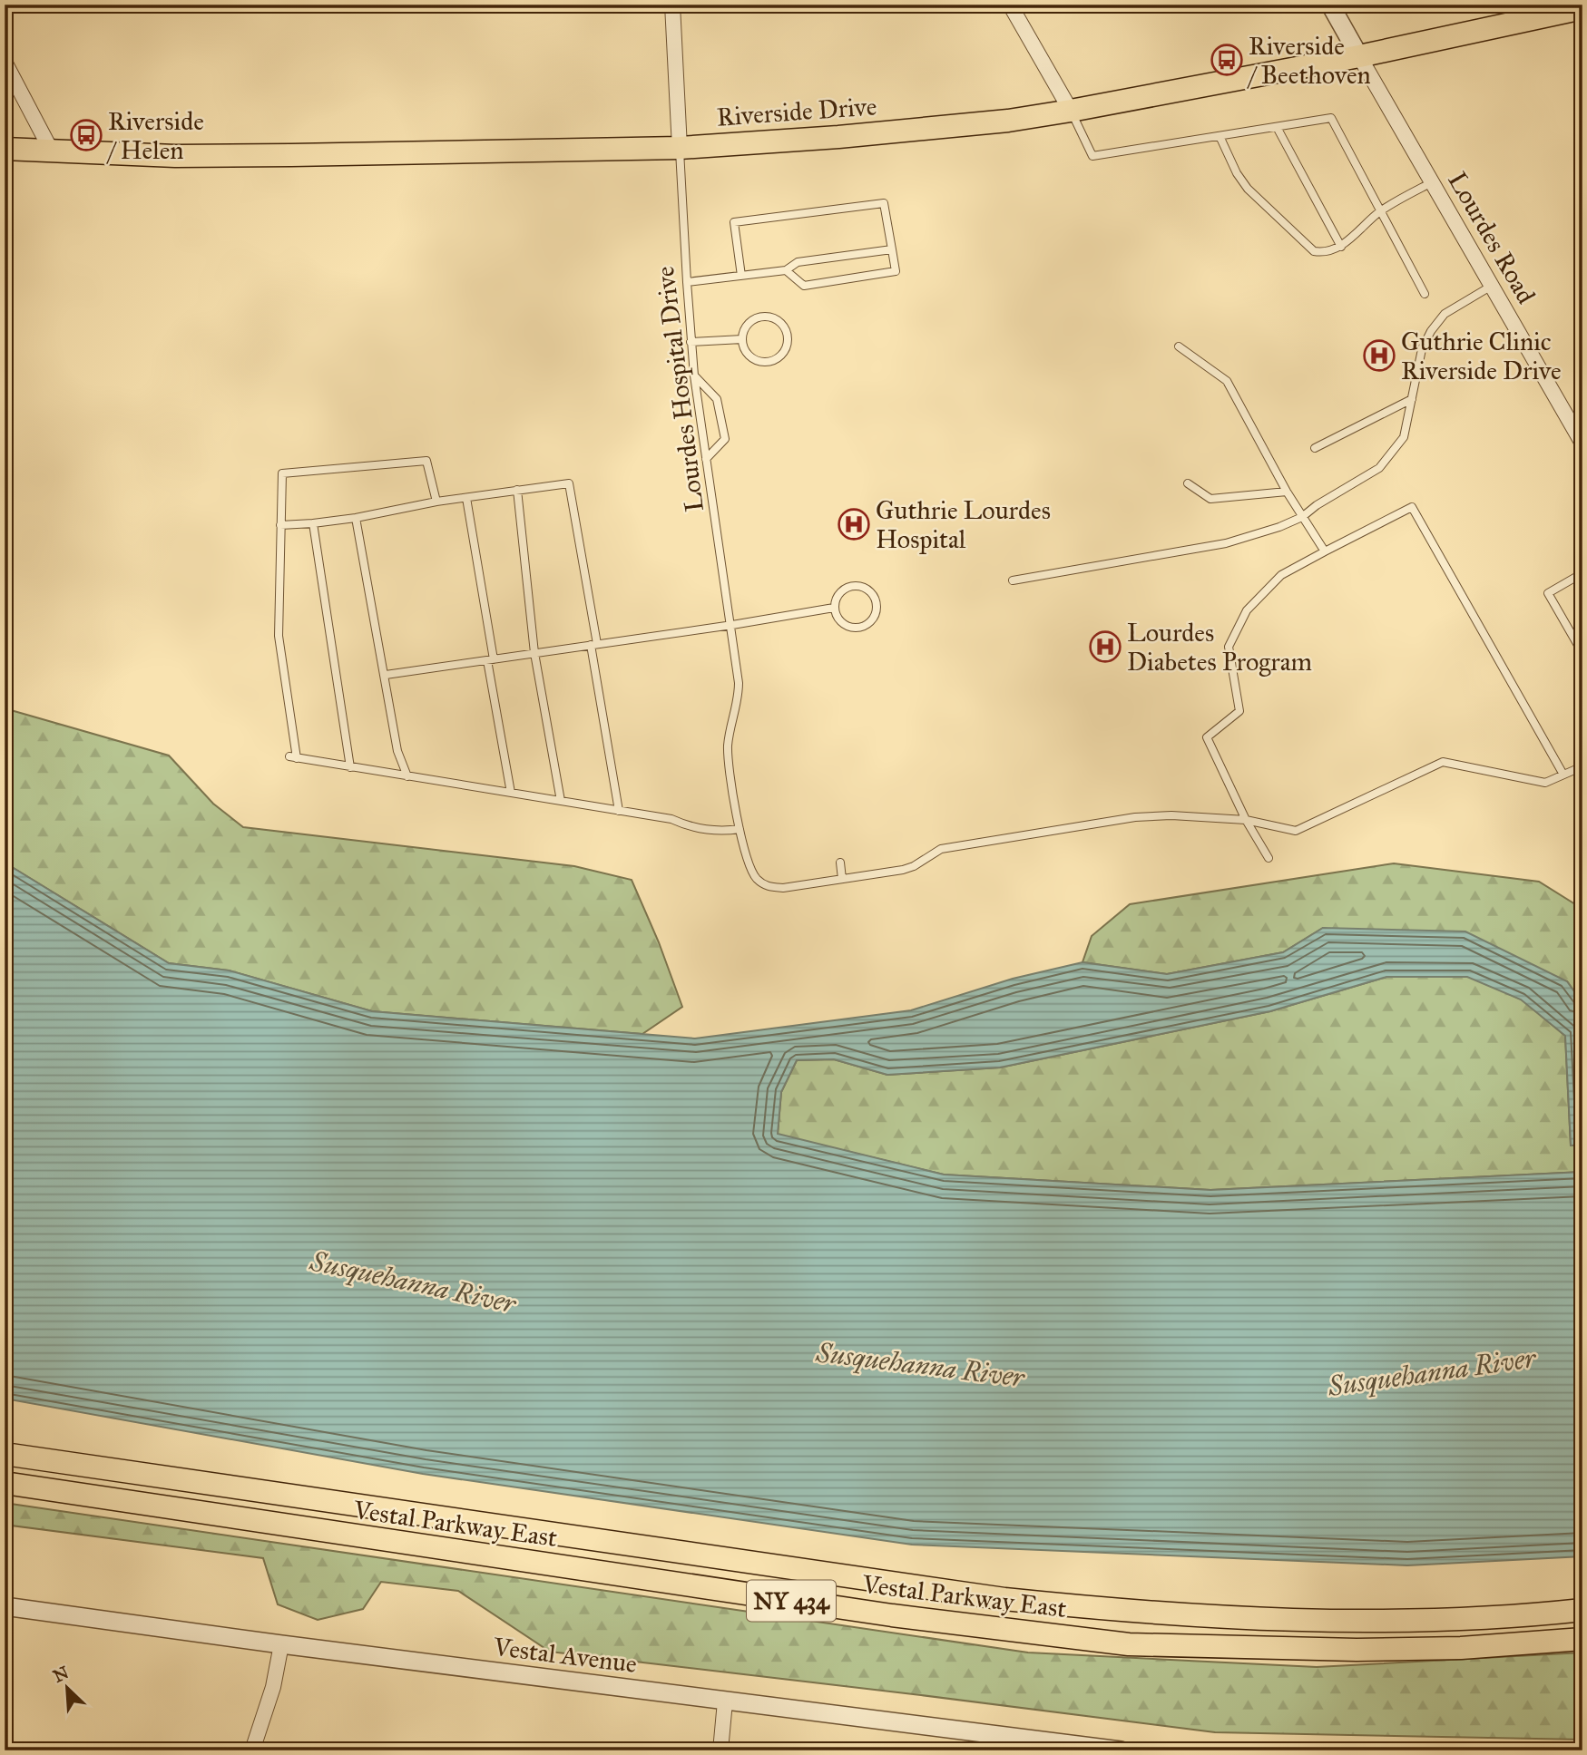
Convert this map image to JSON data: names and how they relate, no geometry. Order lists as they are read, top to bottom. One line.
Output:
{"streets":{"main road":["Riverside Drive","Vestal Parkway East","NY 434"],"street":["Lourdes Road","Vestal Avenue"],"lane":["Lourdes Hospital Drive"]},"crossings":[["Riverside Drive","Lourdes Road"],["Riverside Drive","Lourdes Hospital Drive"]],"water":["Susquehanna River"],"places":{"bus stop":["Riverside / Beethoven","Riverside / Helen"],"hospital":["Guthrie Clinic Riverside Drive","Guthrie Lourdes Hospital","Lourdes Diabetes Program"]},"north":"top left"}
